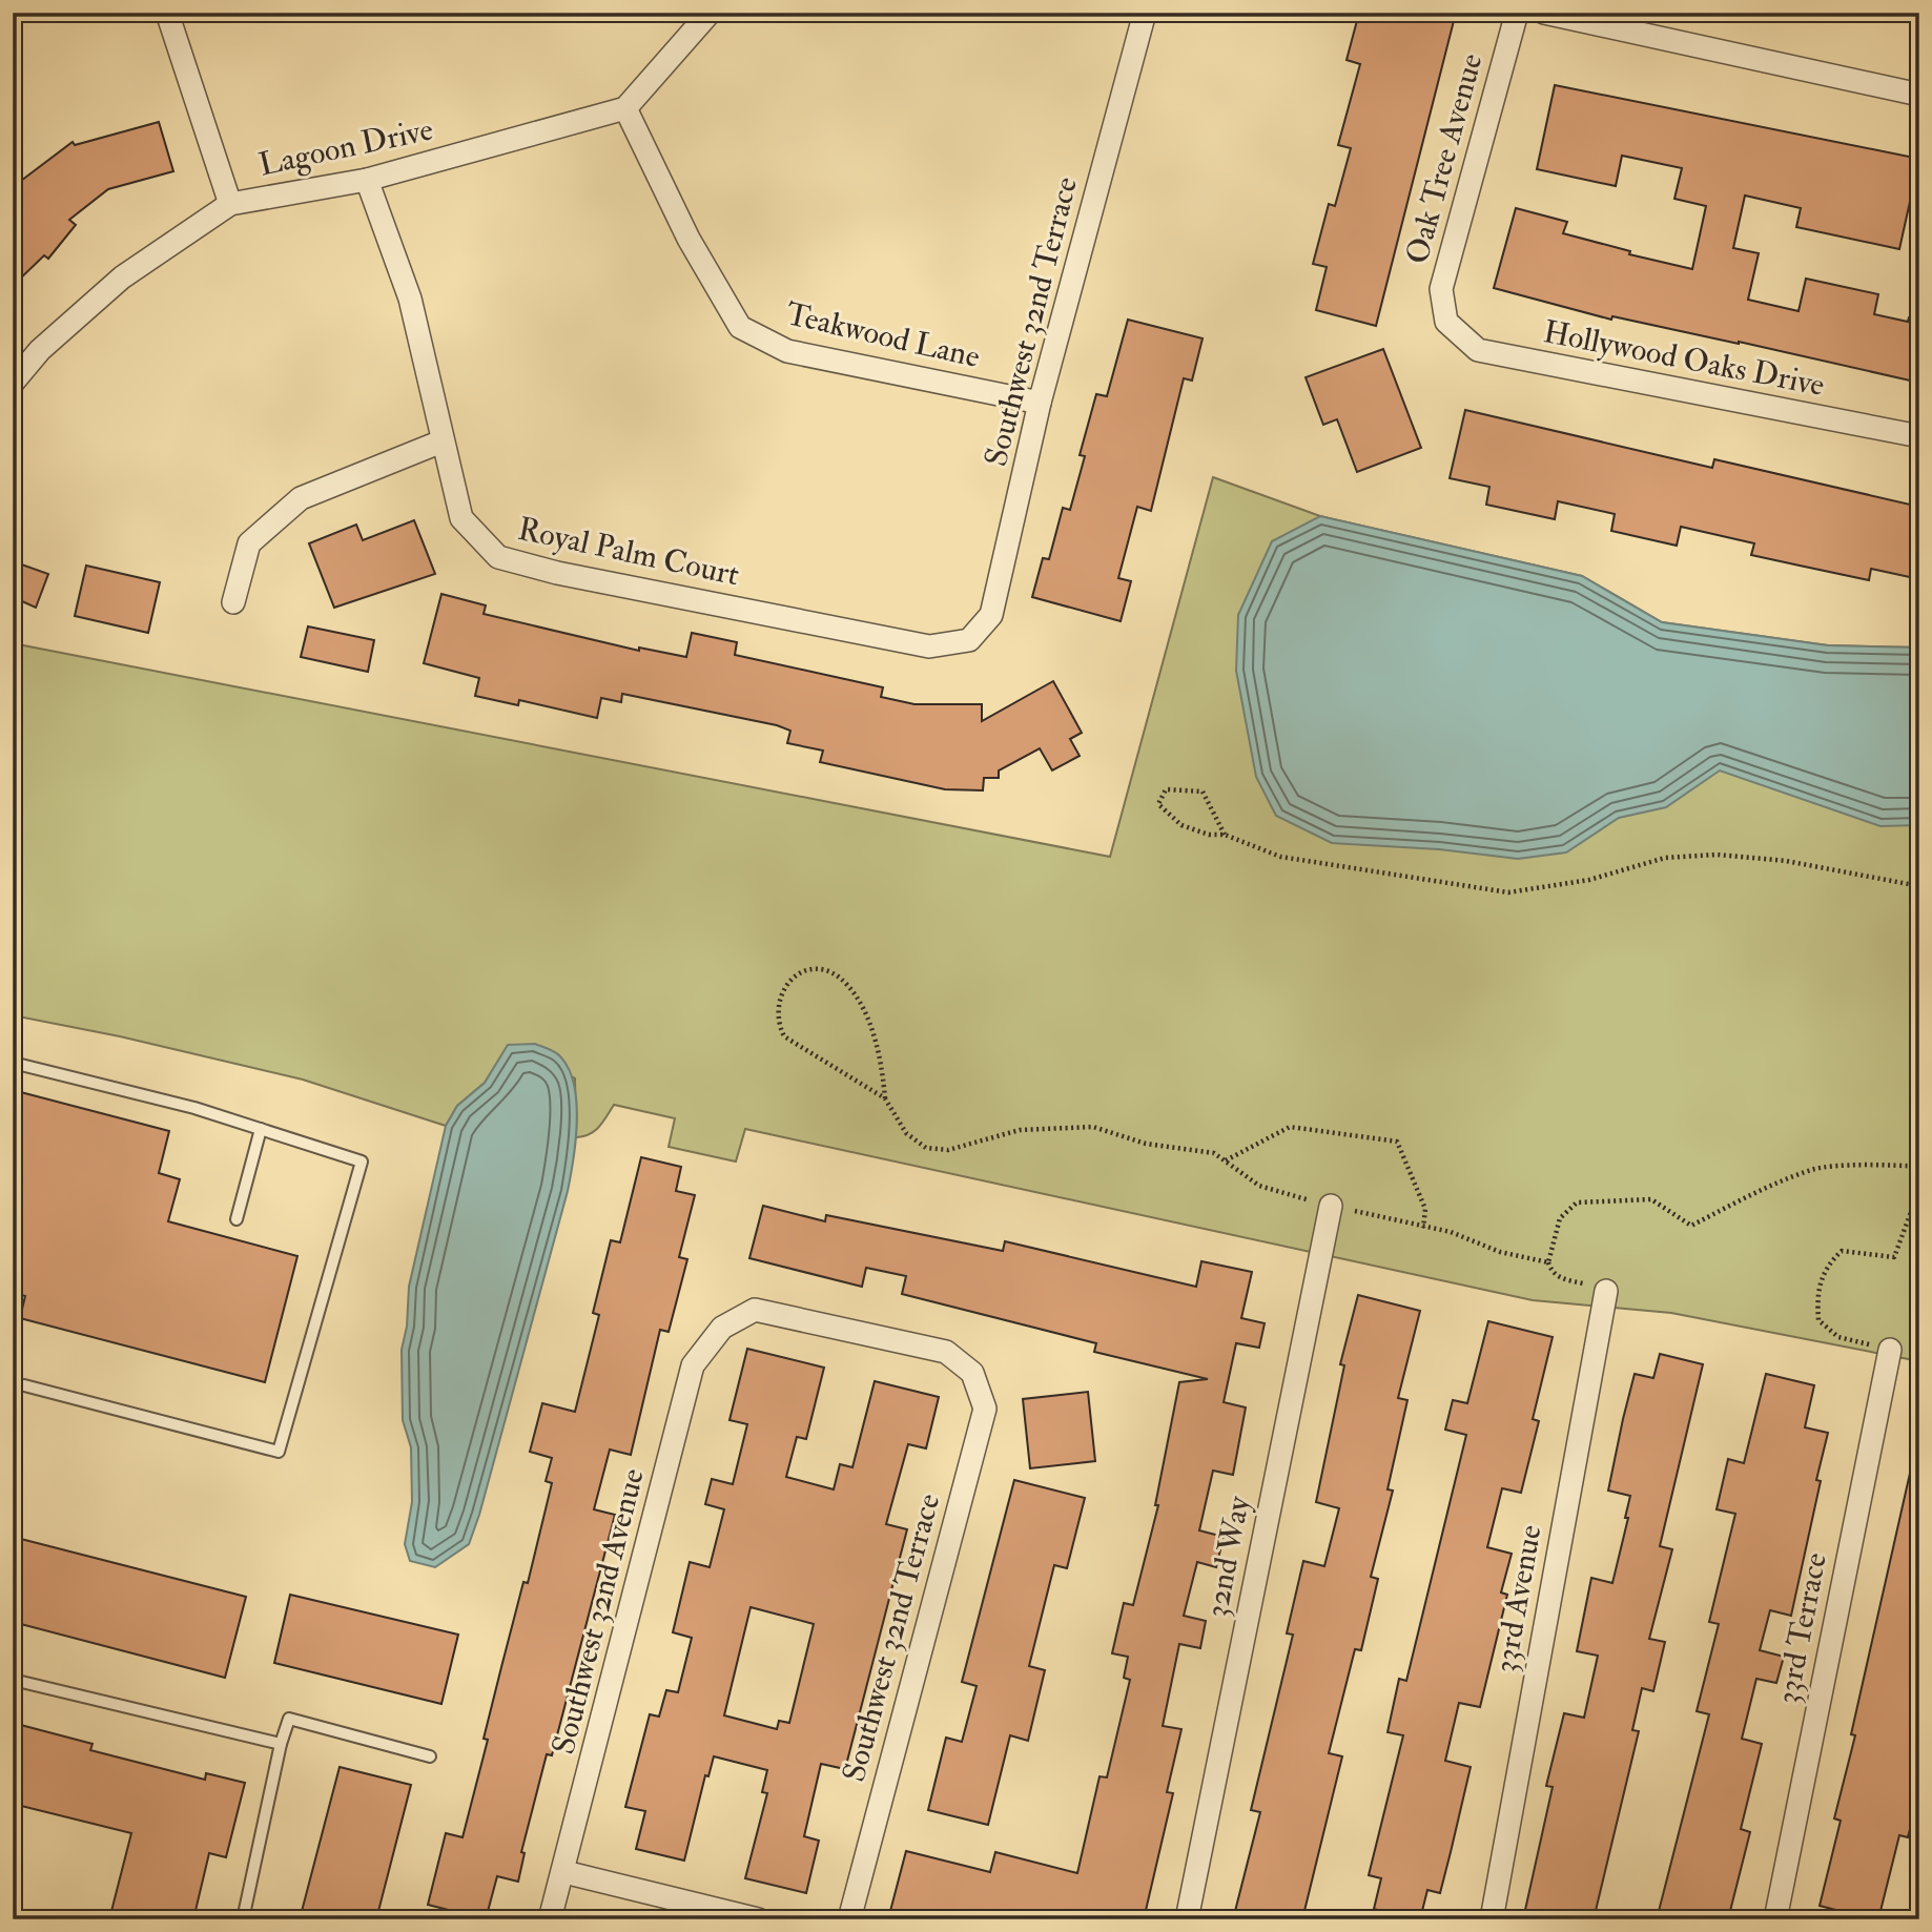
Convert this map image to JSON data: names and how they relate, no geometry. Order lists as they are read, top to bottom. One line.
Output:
{"streets":{"street":["Lagoon Drive","Oak Tree Avenue","Southwest 32nd Terrace","Teakwood Lane","Hollywood Oaks Drive","Royal Palm Court","32nd Way","33rd Avenue","Southwest 32nd Avenue","33rd Terrace"]},"crossings":[["Lagoon Drive","Teakwood Lane"],["Lagoon Drive","Royal Palm Court"],["Oak Tree Avenue","Hollywood Oaks Drive"],["Southwest 32nd Terrace","Teakwood Lane"],["Southwest 32nd Terrace","Royal Palm Court"],["Southwest 32nd Terrace","Southwest 32nd Avenue"]]}
